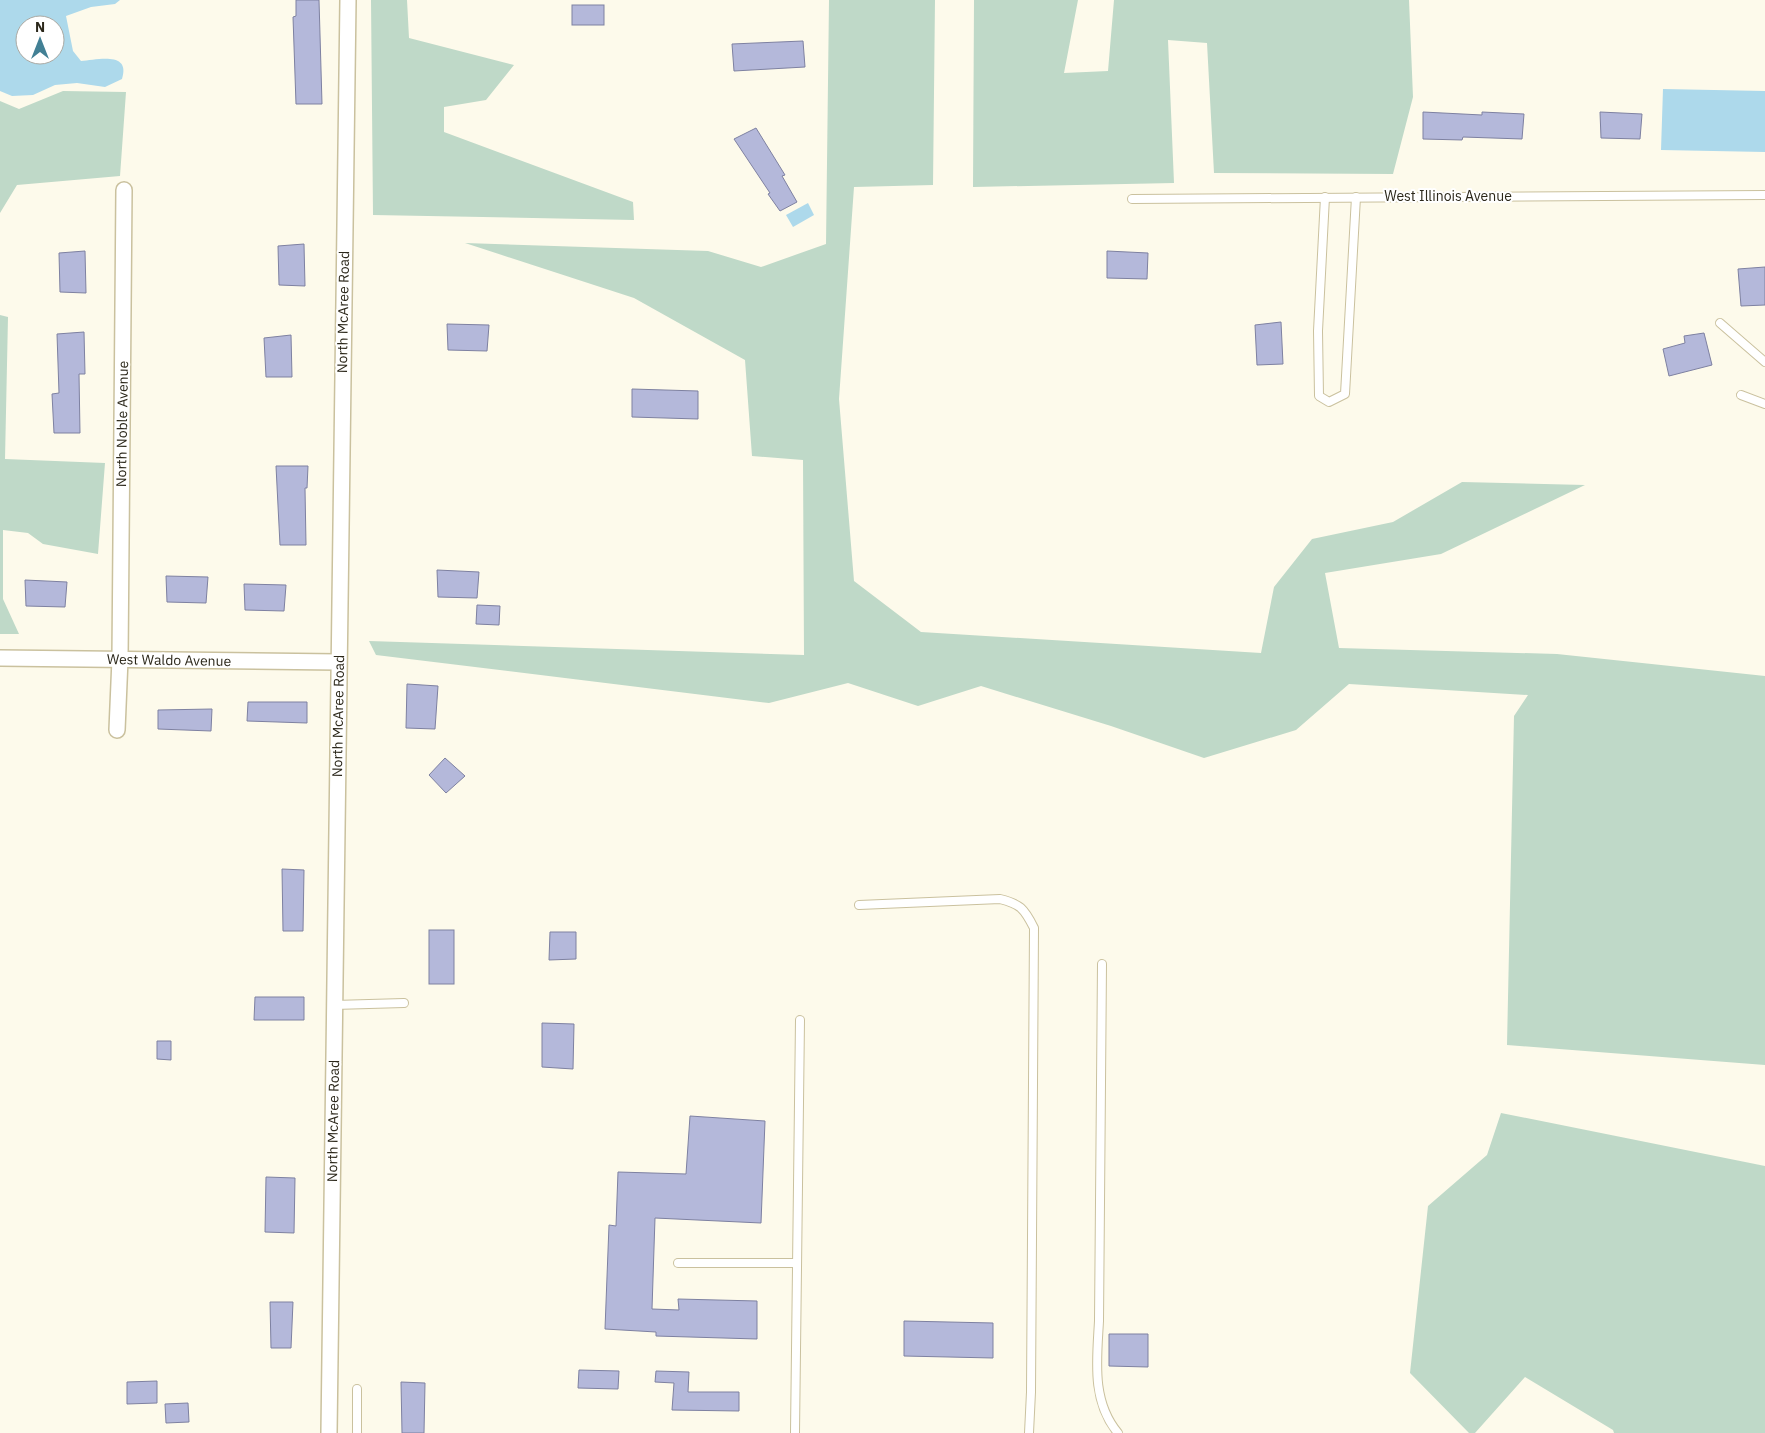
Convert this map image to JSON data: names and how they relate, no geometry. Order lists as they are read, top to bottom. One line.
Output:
{"streets":{"street":["North McAree Road","North Noble Avenue","West Waldo Avenue"],"lane":["West Illinois Avenue"]},"crossings":[["North McAree Road","West Waldo Avenue"],["North Noble Avenue","West Waldo Avenue"]],"north":"top"}
